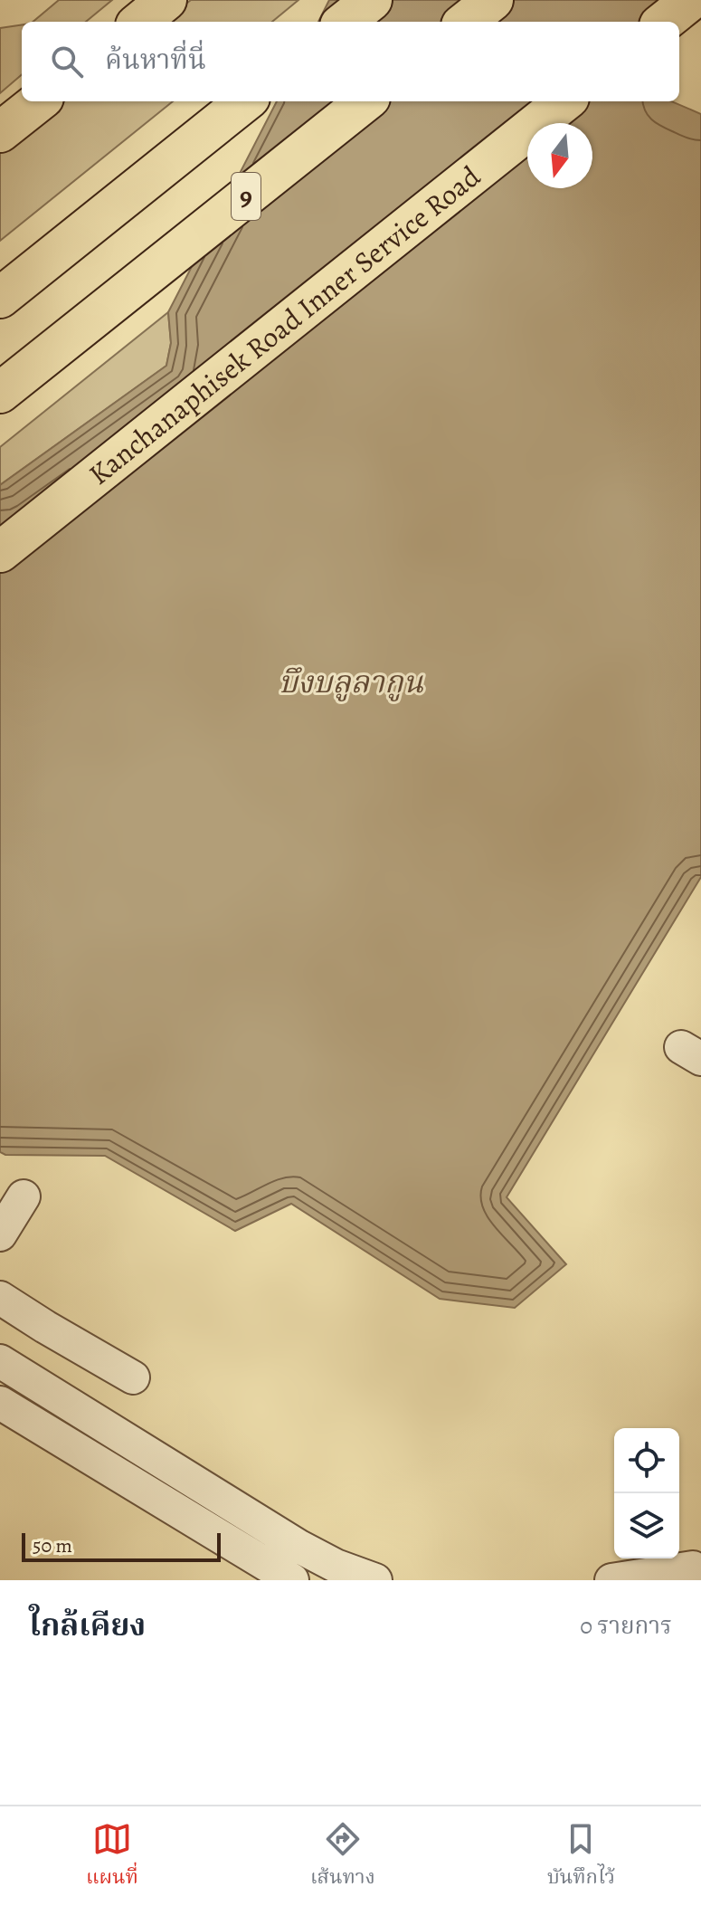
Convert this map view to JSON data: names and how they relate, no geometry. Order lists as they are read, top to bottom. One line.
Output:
{"streets":{"main road":["9","Kanchanaphisek Road Inner Service Road"]},"water":["บึงบลูลากูน"],"scale_bar":"50 m","north":"bottom","page":{"search":"ค้นหาที่นี่","scale":"50 m","heading":["ใกล้เคียง","0 รายการ"],"nav":["แผนที่","เส้นทาง","บันทึกไว้"]}}
